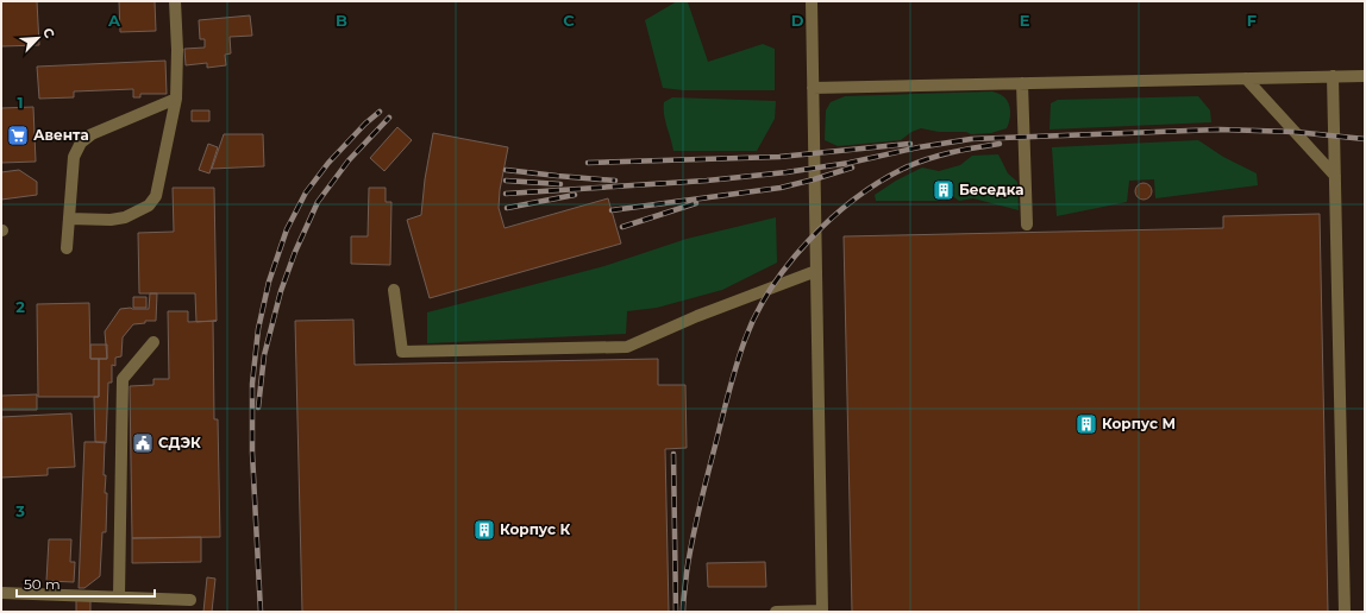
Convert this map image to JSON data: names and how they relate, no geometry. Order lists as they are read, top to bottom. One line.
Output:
{"places":{"supermarket":["Авента"],"building":["Беседка","Корпус М","Корпус К"],"public building":["СДЭК"]},"scale_bar":"50 m","north":"top right","grid":{"columns":["A","B","C","D","E","F"],"rows":["1","2","3"]}}
